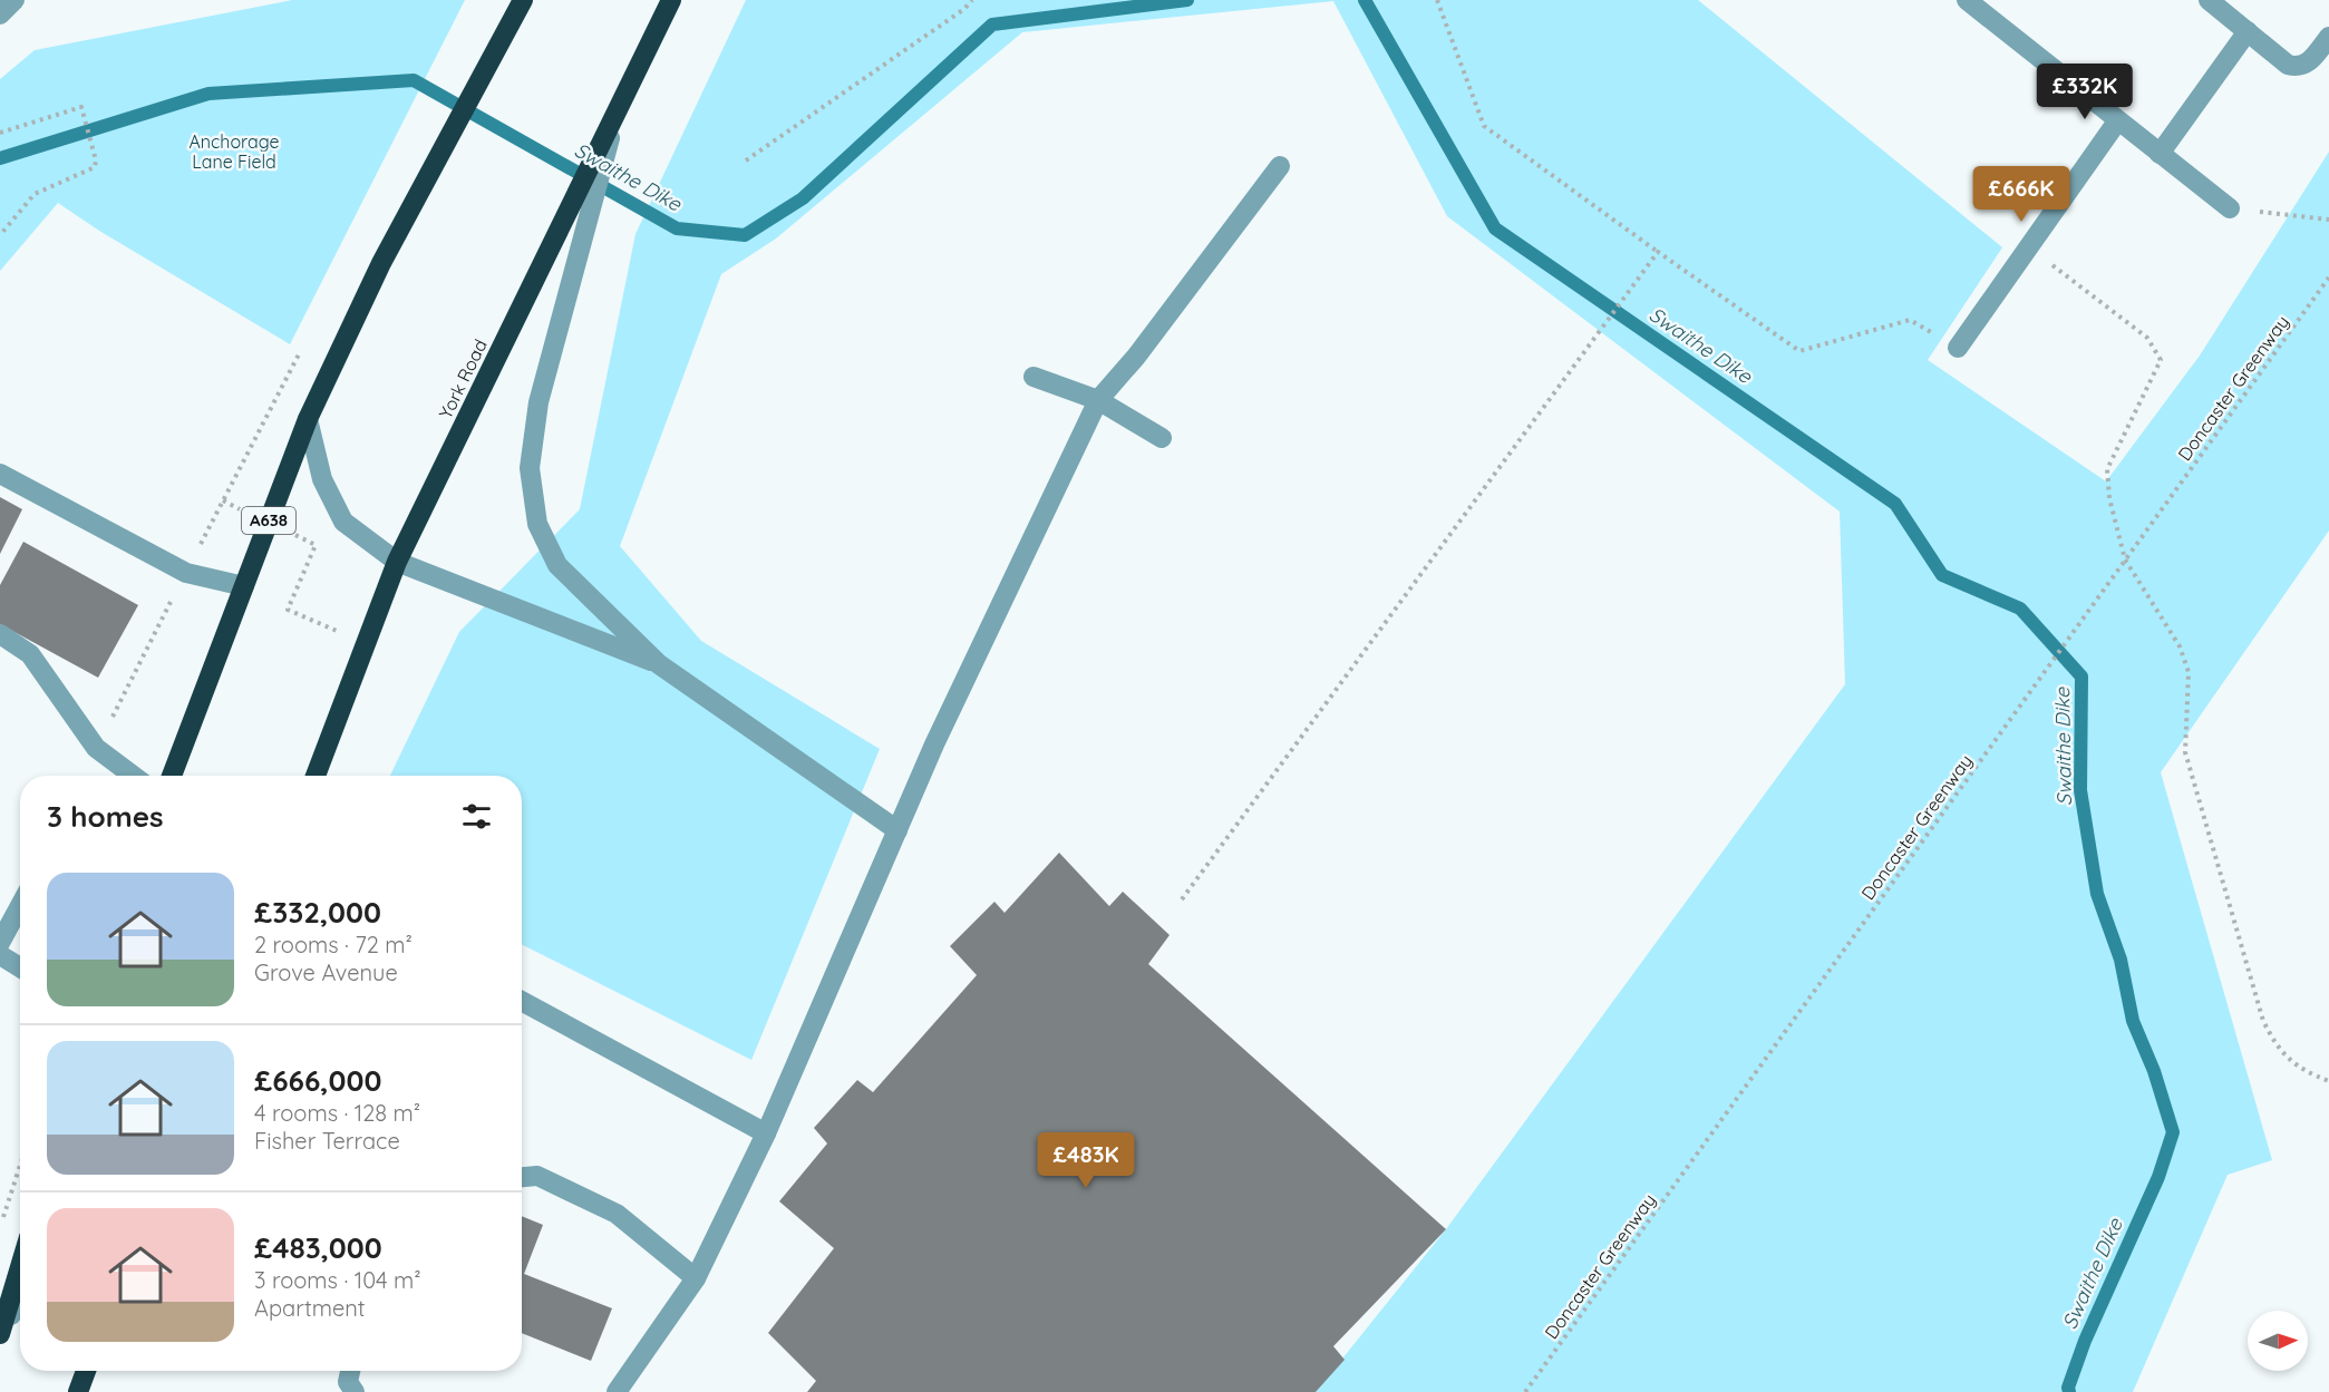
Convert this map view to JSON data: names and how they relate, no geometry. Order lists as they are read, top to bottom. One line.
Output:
{"streets":{"highway":["York Road","A638"],"path":["Doncaster Greenway"]},"water":["Swaithe Dike"],"parks":["Anchorage Lane Field"],"north":"right","page":{"price":["£332K","£666K","£483K"],"heading":"3 homes","list":[{"name":"£332,000","note":"2 rooms · 72 m² · Grove Avenue"},{"name":"£666,000","note":"4 rooms · 128 m² · Fisher Terrace"},{"name":"£483,000","note":"3 rooms · 104 m² · Apartment"}]}}
